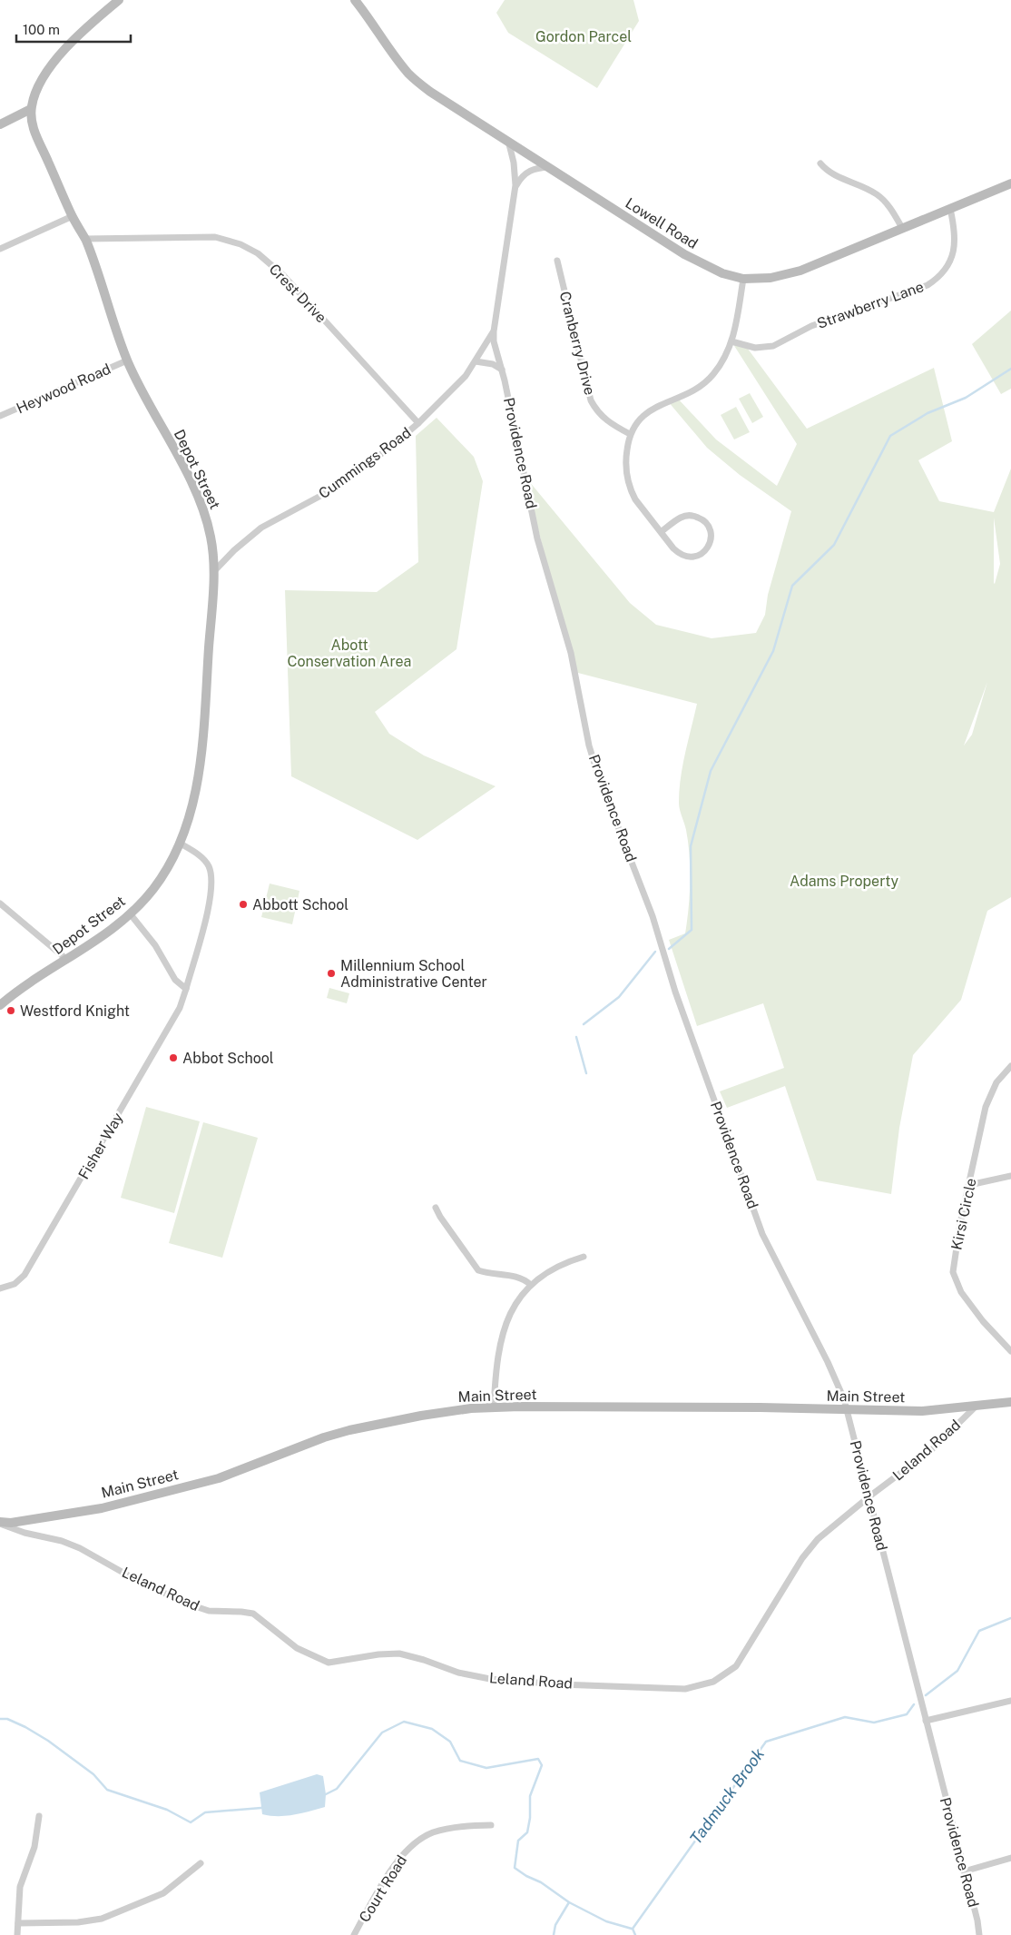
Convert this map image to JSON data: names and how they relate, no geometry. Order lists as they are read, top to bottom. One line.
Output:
{"streets":{"main road":["Lowell Road","Depot Street","Main Street"],"street":["Crest Drive","Strawberry Lane","Cranberry Drive","Heywood Road","Providence Road","Cummings Road","Fisher Way","Kirsi Circle","Leland Road","Court Road"]},"crossings":[["Lowell Road","Strawberry Lane"],["Lowell Road","Providence Road"],["Crest Drive","Cummings Road"],["Crest Drive","Depot Street"],["Heywood Road","Depot Street"],["Providence Road","Cummings Road"],["Providence Road","Main Street"],["Providence Road","Leland Road"],["Cummings Road","Depot Street"],["Depot Street","Fisher Way"],["Main Street","Leland Road"]],"water":["Tadmuck Brook"],"parks":["Gordon Parcel","Abott Conservation Area","Adams Property"],"places":["Abbott School","Millennium School Administrative Center","Westford Knight","Abbot School"],"scale_bar":"100 m"}
